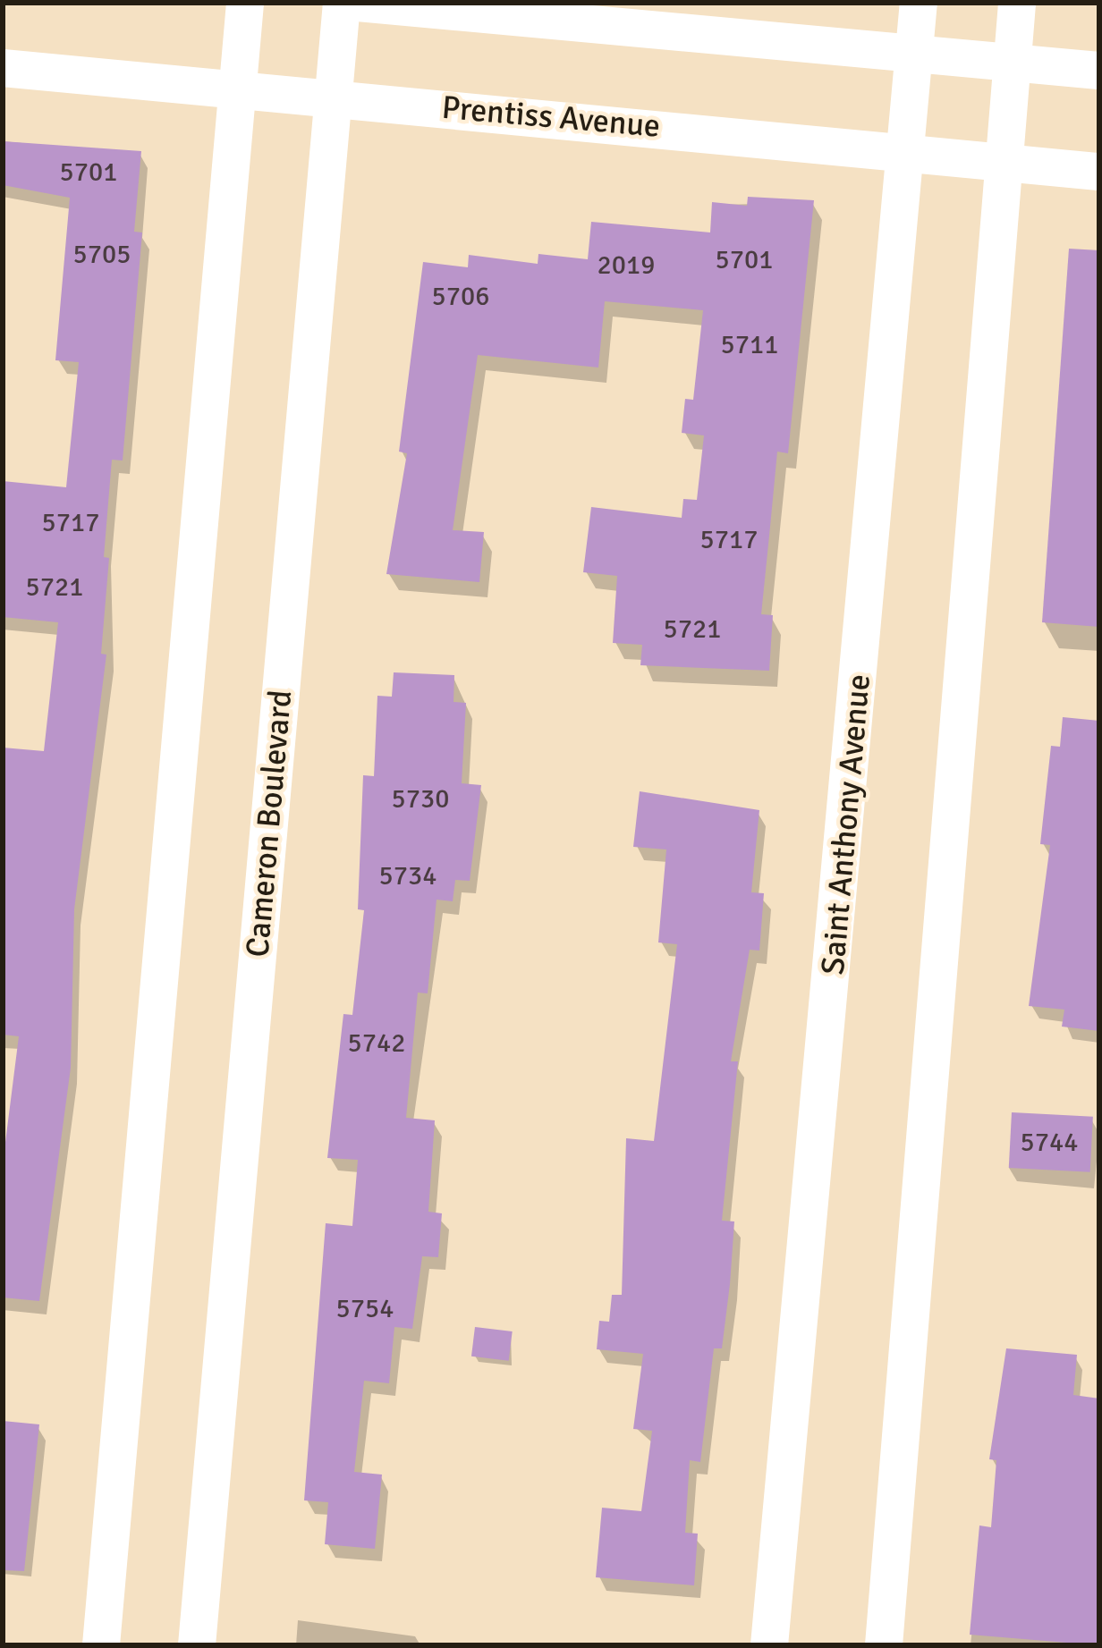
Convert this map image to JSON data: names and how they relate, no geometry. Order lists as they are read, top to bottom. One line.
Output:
{"streets":{"street":["Prentiss Avenue","Cameron Boulevard","Saint Anthony Avenue"]},"crossings":[["Prentiss Avenue","Cameron Boulevard"],["Prentiss Avenue","Saint Anthony Avenue"]],"house_numbers":["5701","5705","5701","2019","5706","5711","5717","5717","5721","5721","5730","5734","5742","5744","5754"]}
